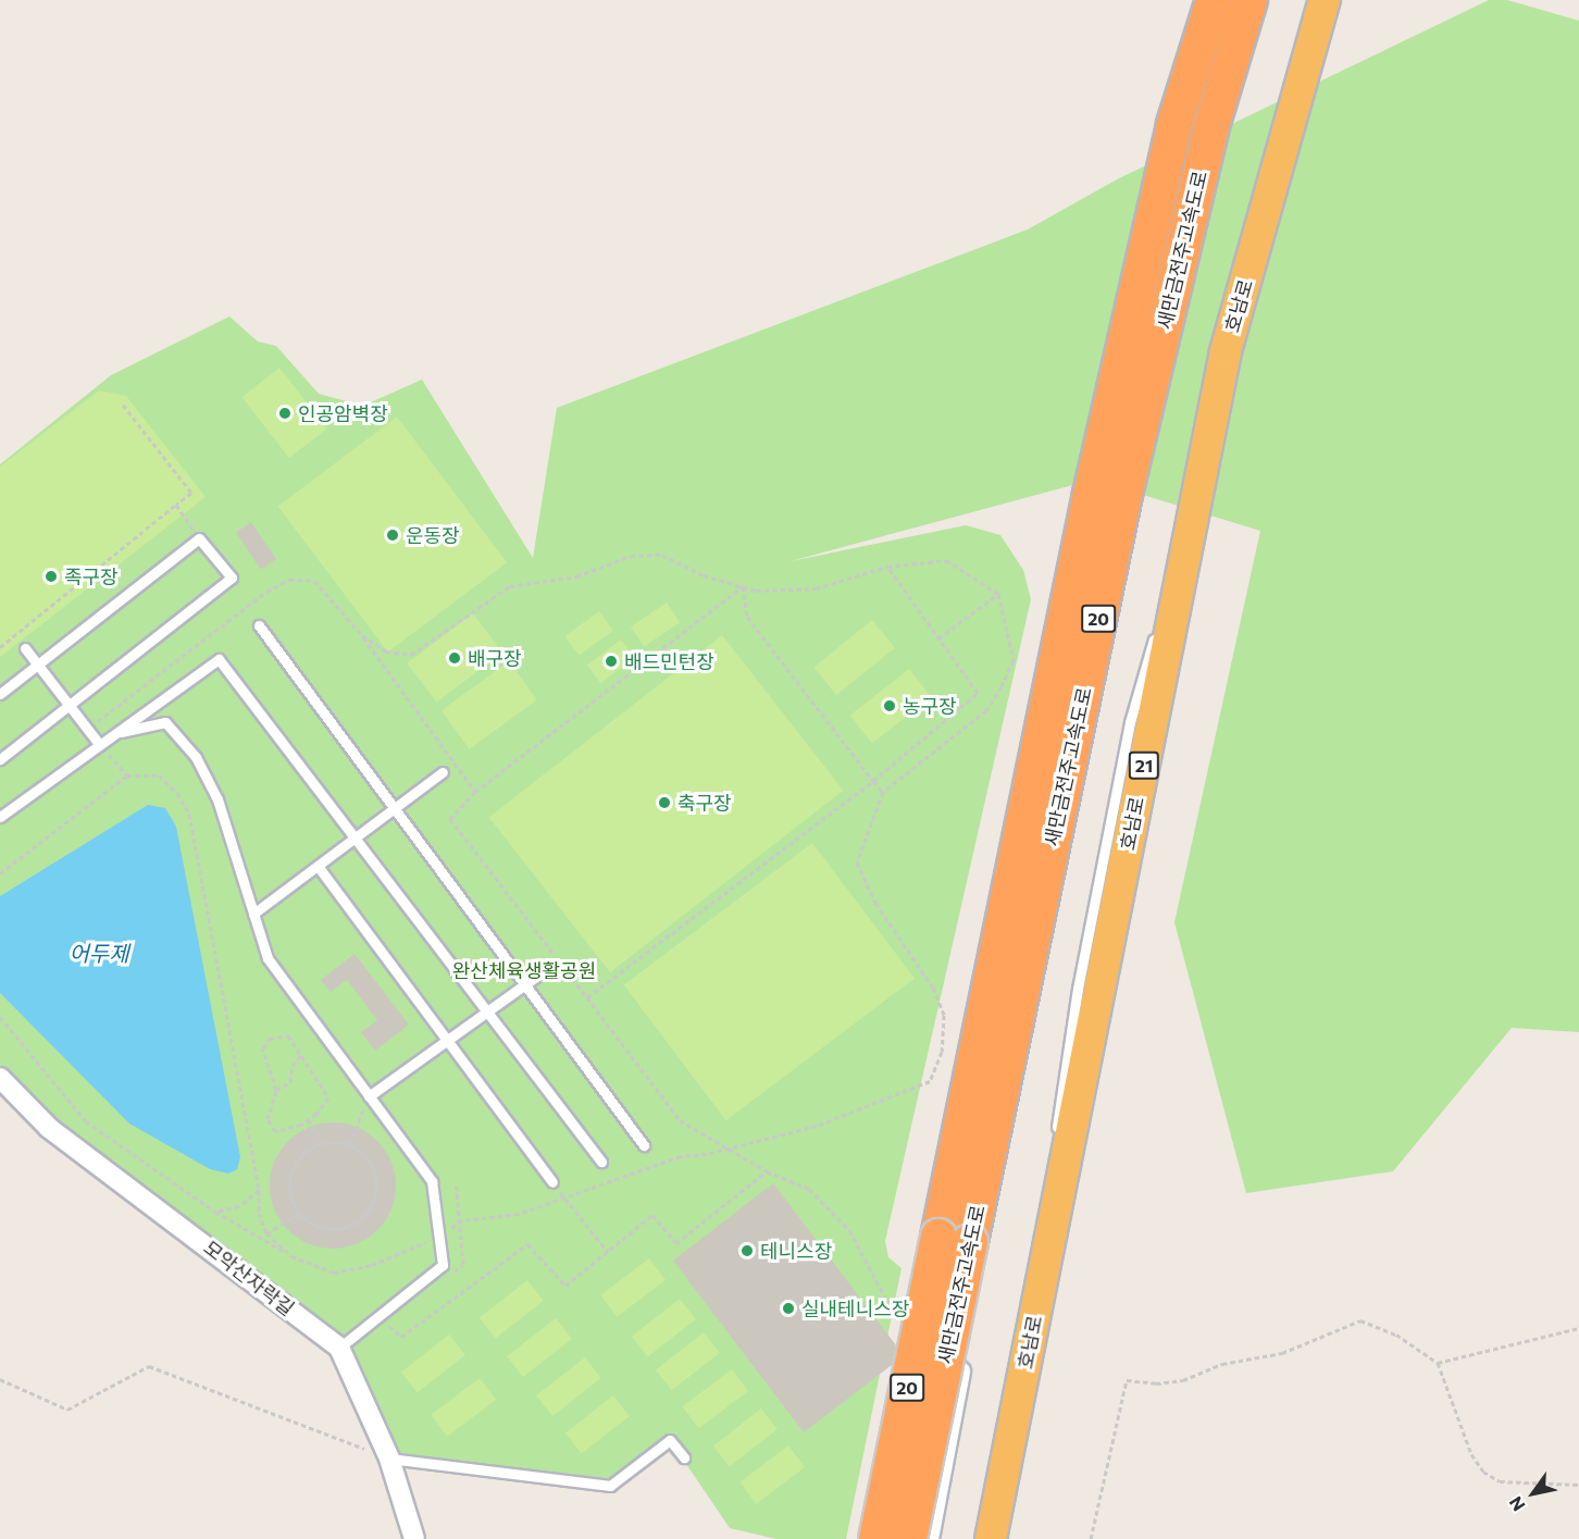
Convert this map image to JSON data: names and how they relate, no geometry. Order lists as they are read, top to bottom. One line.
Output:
{"streets":{"highway":["새만금전주고속도로","호남로","20","21"],"street":["모악산자락길"]},"water":["어두제"],"parks":["완산체육생활공원"],"places":["인공암벽장","운동장","족구장","배구장","배드민턴장","농구장","축구장","테니스장","실내테니스장"],"north":"bottom left"}
